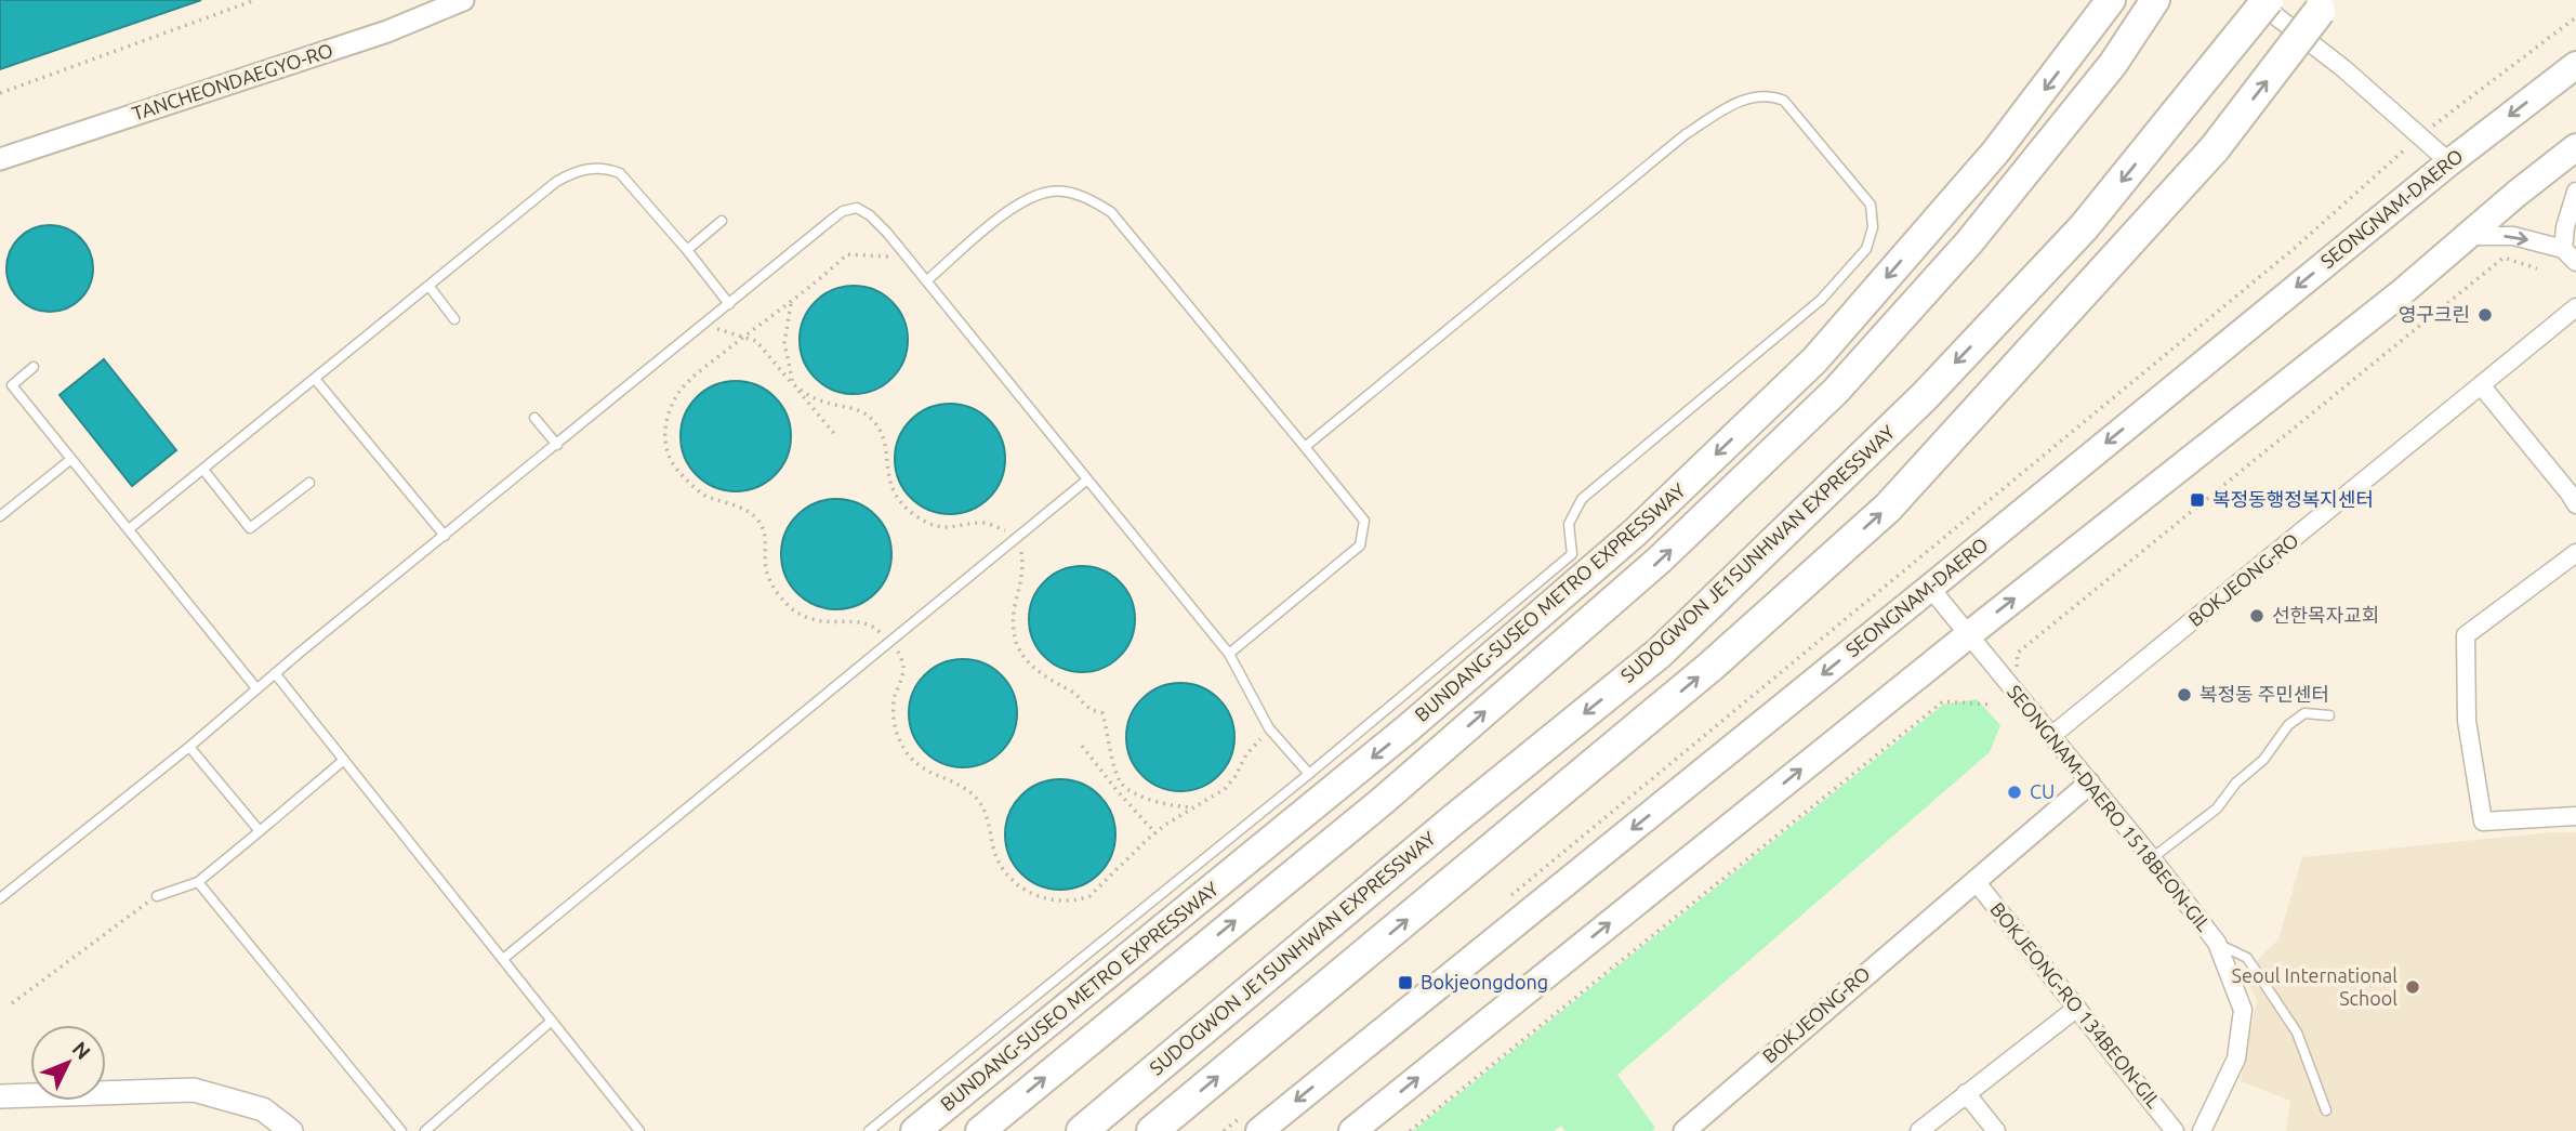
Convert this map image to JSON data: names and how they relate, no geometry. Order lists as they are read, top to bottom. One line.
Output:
{"streets":{"highway":["SUDOGWON JE1SUNHWAN EXPRESSWAY","BUNDANG-SUSEO METRO EXPRESSWAY"],"main road":["SEONGNAM-DAERO"],"street":["TANCHEONDAEGYO-RO","BOKJEONG-RO","SEONGNAM-DAERO 1518BEON-GIL","BOKJEONG-RO 134BEON-GIL"]},"crossings":[["SEONGNAM-DAERO","SEONGNAM-DAERO 1518BEON-GIL"],["BOKJEONG-RO","SEONGNAM-DAERO 1518BEON-GIL"],["BOKJEONG-RO","BOKJEONG-RO 134BEON-GIL"]],"places":{"other":["영구크린","선한목자교회","복정동 주민센터","CU","Seoul International School"],"transit":["복정동행정복지센터","Bokjeongdong"]},"north":"top right"}
